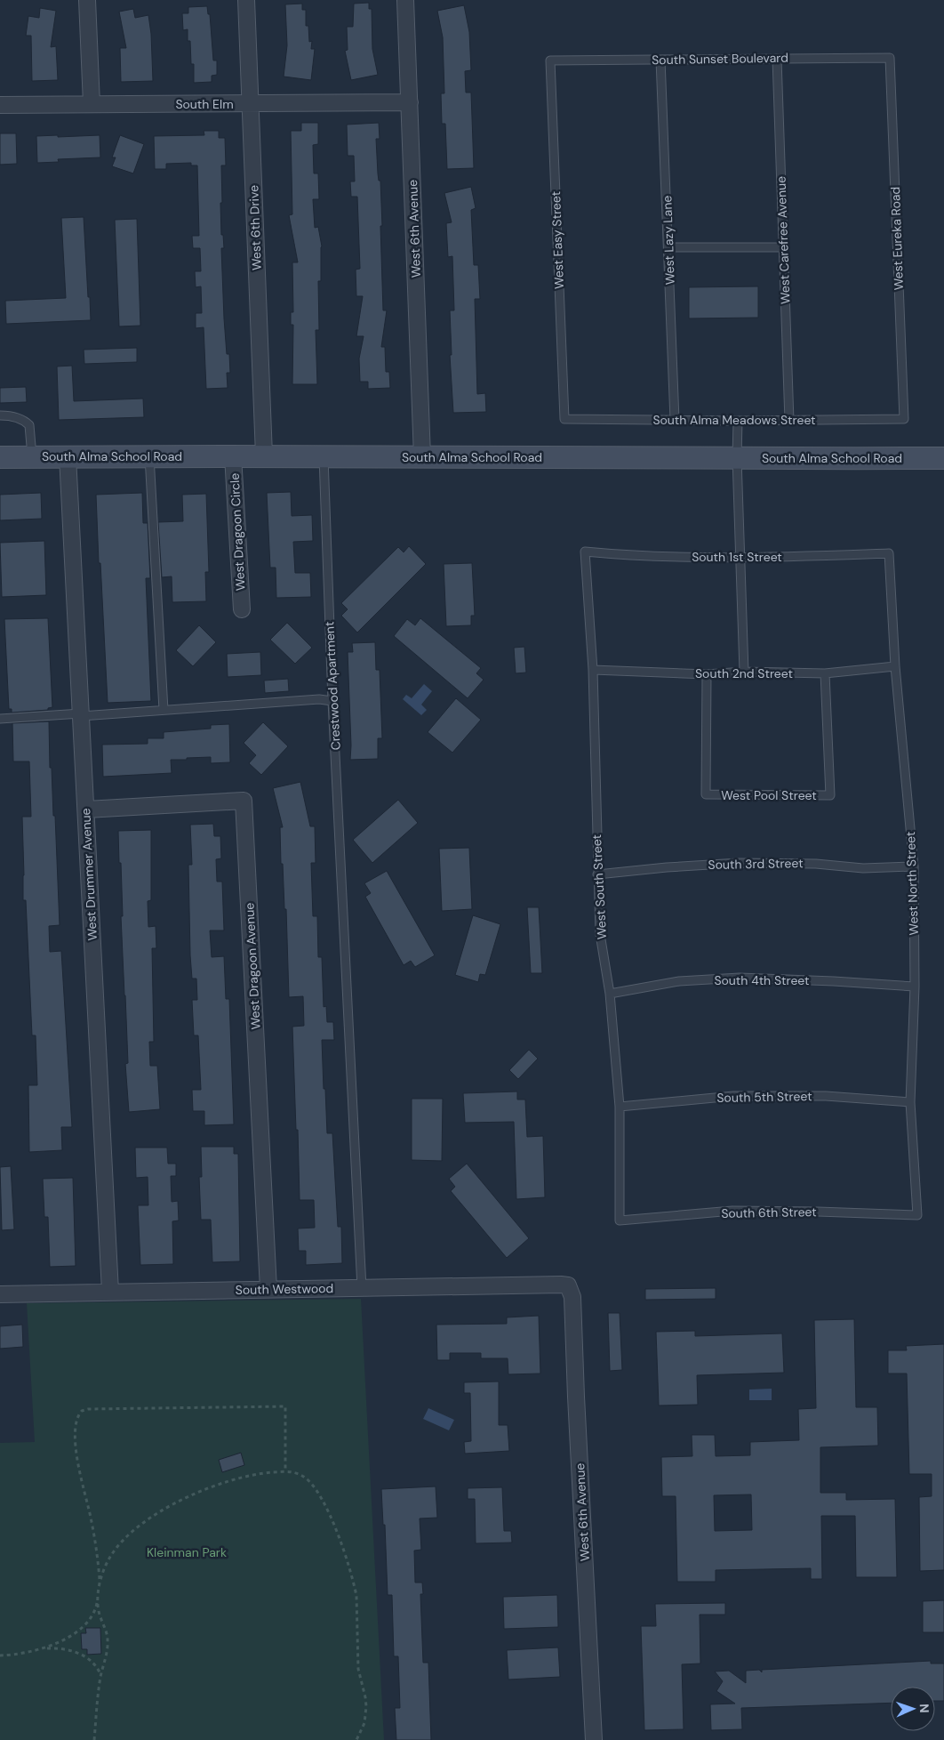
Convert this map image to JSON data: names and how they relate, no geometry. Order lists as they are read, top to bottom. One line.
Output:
{"streets":{"main road":["South Alma School Road"],"street":["South Elm","West 6th Drive","West 6th Avenue","West Dragoon Circle","West Drummer Avenue","West Dragoon Avenue","South Westwood"],"lane":["South Sunset Boulevard","West Eureka Road","West Easy Street","West Lazy Lane","West Carefree Avenue","South Alma Meadows Street","South 1st Street","South 2nd Street","Crestwood Apartment","West Pool Street","South 3rd Street","West North Street","West South Street","South 4th Street","South 5th Street","South 6th Street"]},"crossings":[["South Sunset Boulevard","West Eureka Road"],["South Sunset Boulevard","West Easy Street"],["South Sunset Boulevard","West Lazy Lane"],["South Sunset Boulevard","West Carefree Avenue"],["South Elm","West 6th Drive"],["South Elm","West 6th Avenue"],["West 6th Drive","South Alma School Road"],["West 6th Avenue","South Alma School Road"],["West 6th Avenue","South Westwood"],["West Eureka Road","South Alma Meadows Street"],["West Easy Street","South Alma Meadows Street"],["West Lazy Lane","South Alma Meadows Street"],["West Carefree Avenue","South Alma Meadows Street"],["South Alma School Road","West Dragoon Circle"],["South Alma School Road","Crestwood Apartment"],["South Alma School Road","West Drummer Avenue"],["South 1st Street","West North Street"],["South 1st Street","West South Street"],["South 2nd Street","West Pool Street"],["South 2nd Street","West North Street"],["South 2nd Street","West South Street"],["Crestwood Apartment","South Westwood"],["South 3rd Street","West North Street"],["South 3rd Street","West South Street"],["West Drummer Avenue","West Dragoon Avenue"],["West Drummer Avenue","South Westwood"],["West North Street","South 4th Street"],["West North Street","South 5th Street"],["West North Street","South 6th Street"],["West South Street","South 4th Street"],["West South Street","South 5th Street"],["West South Street","South 6th Street"],["West Dragoon Avenue","South Westwood"]],"parks":["Kleinman Park"],"north":"right"}
